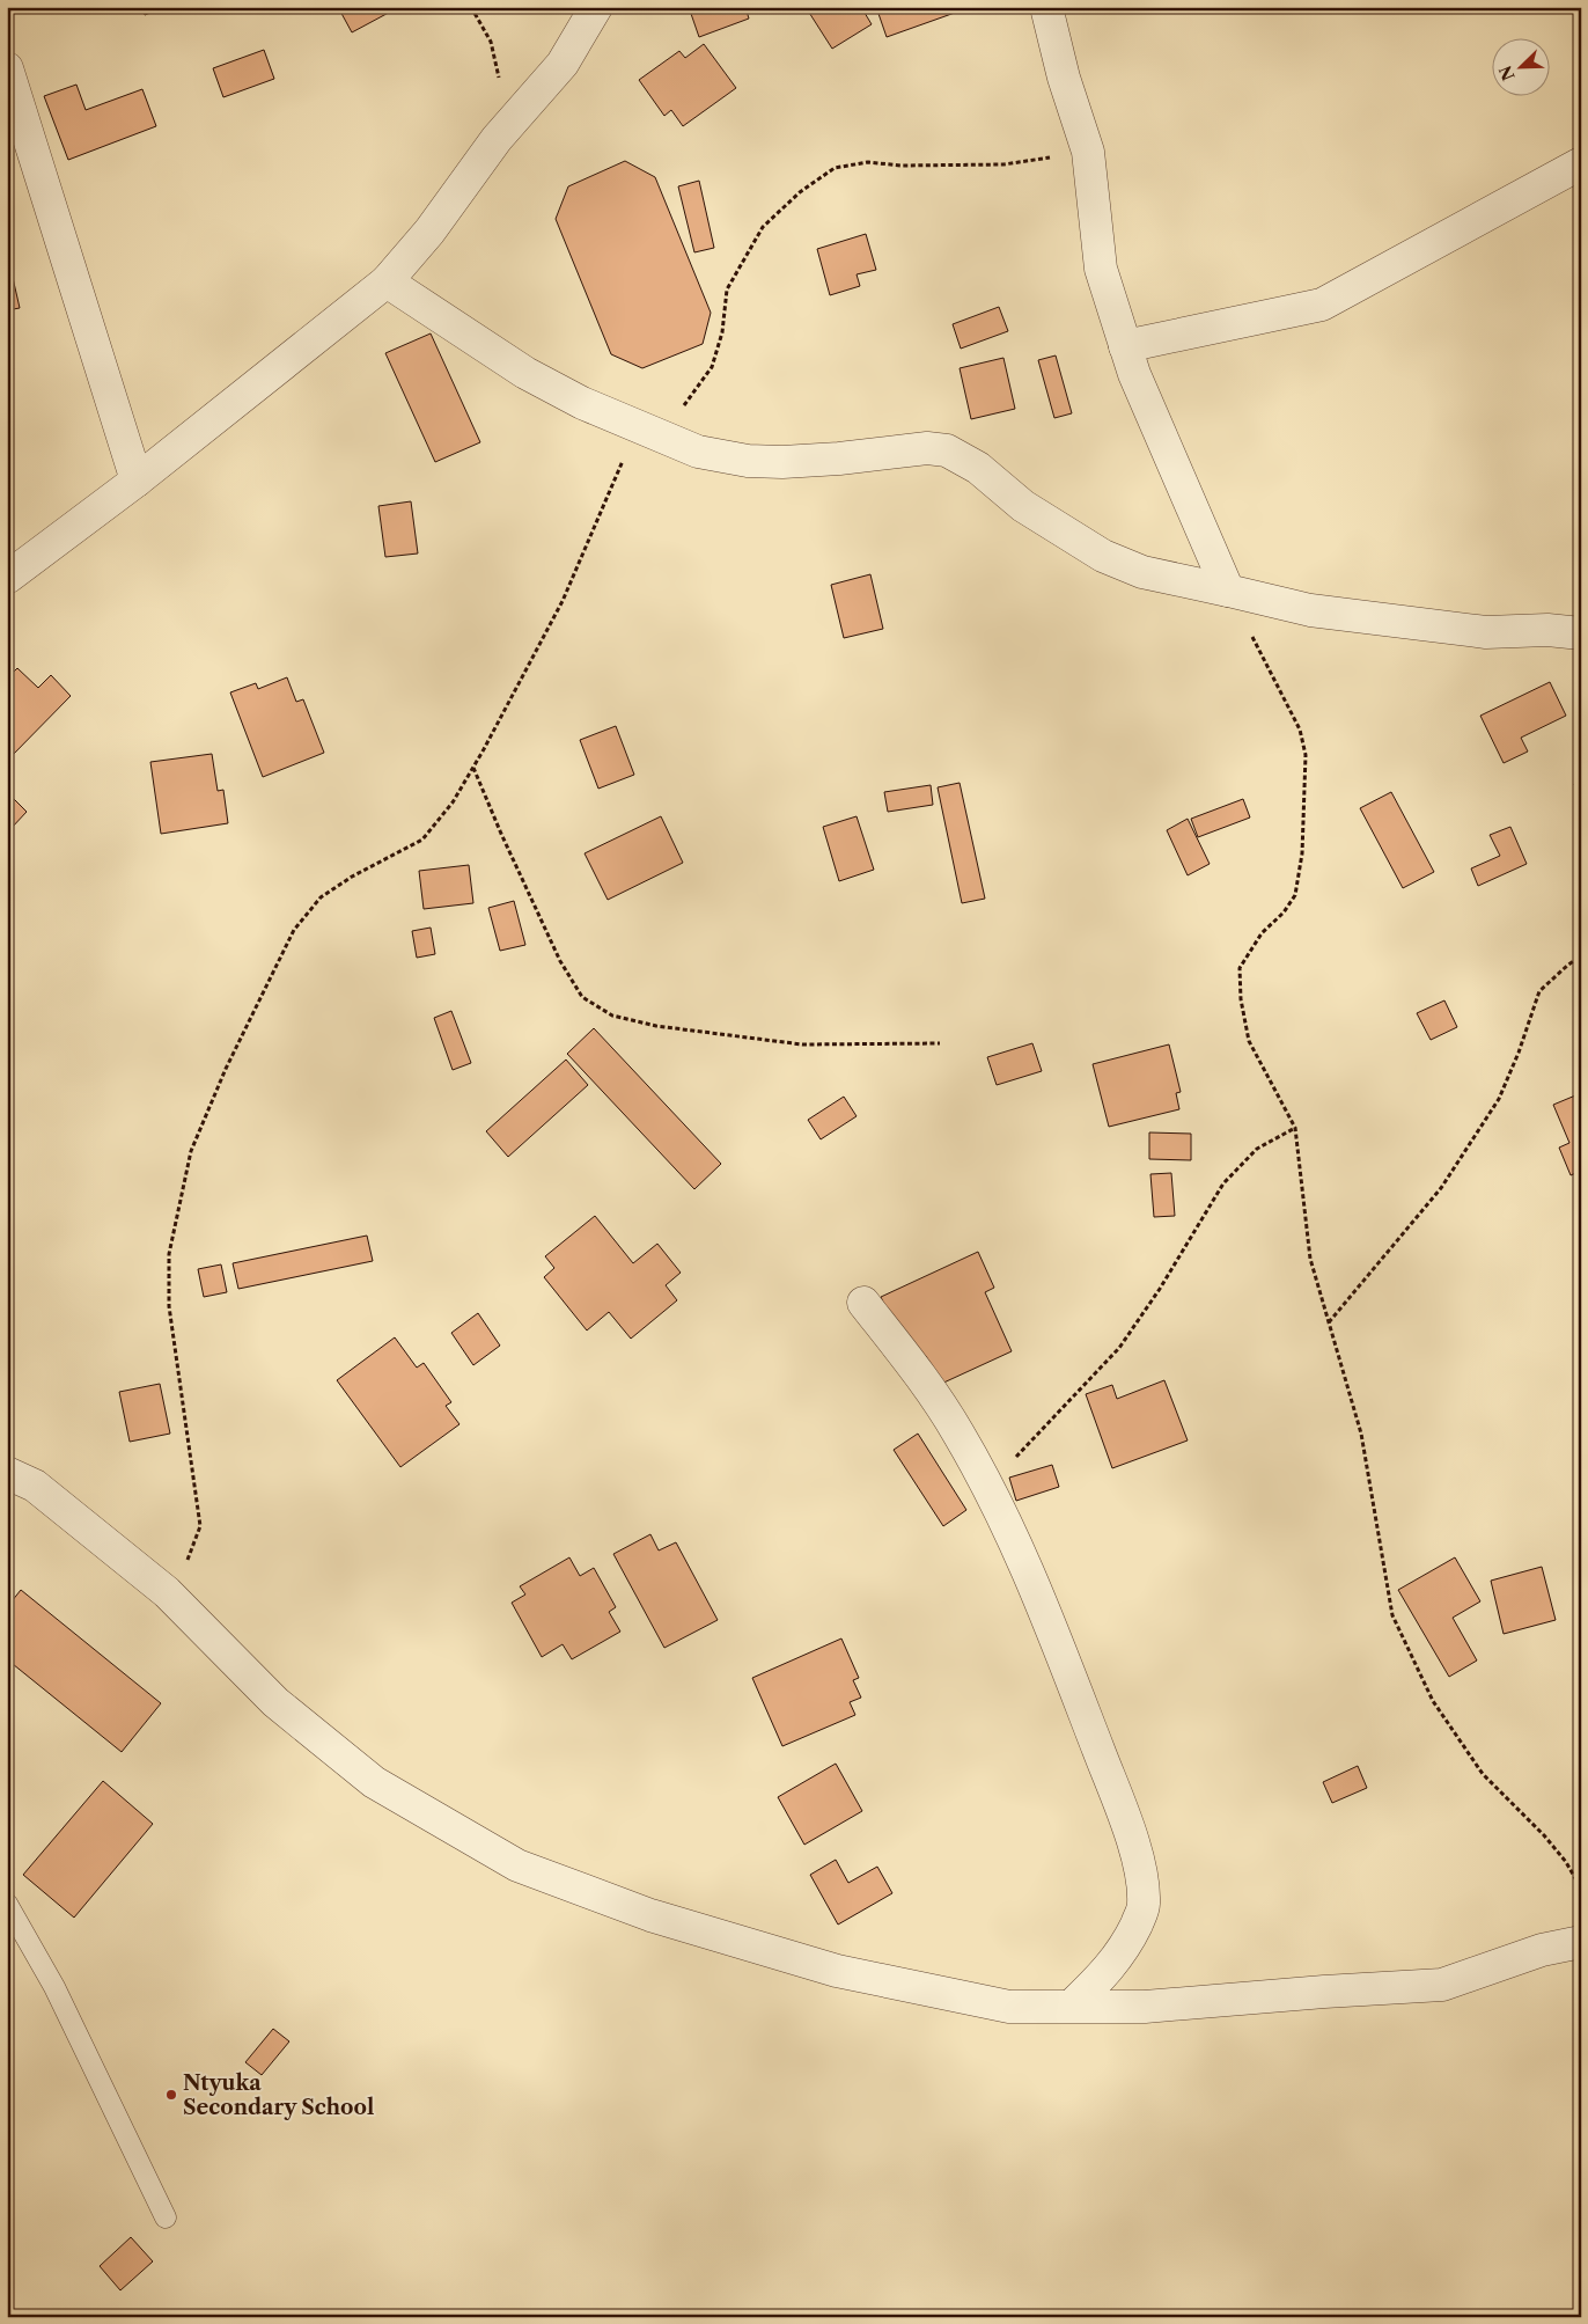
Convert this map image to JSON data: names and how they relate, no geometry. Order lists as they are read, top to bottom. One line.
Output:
{"places":["Ntyuka Secondary School"],"north":"bottom left"}
